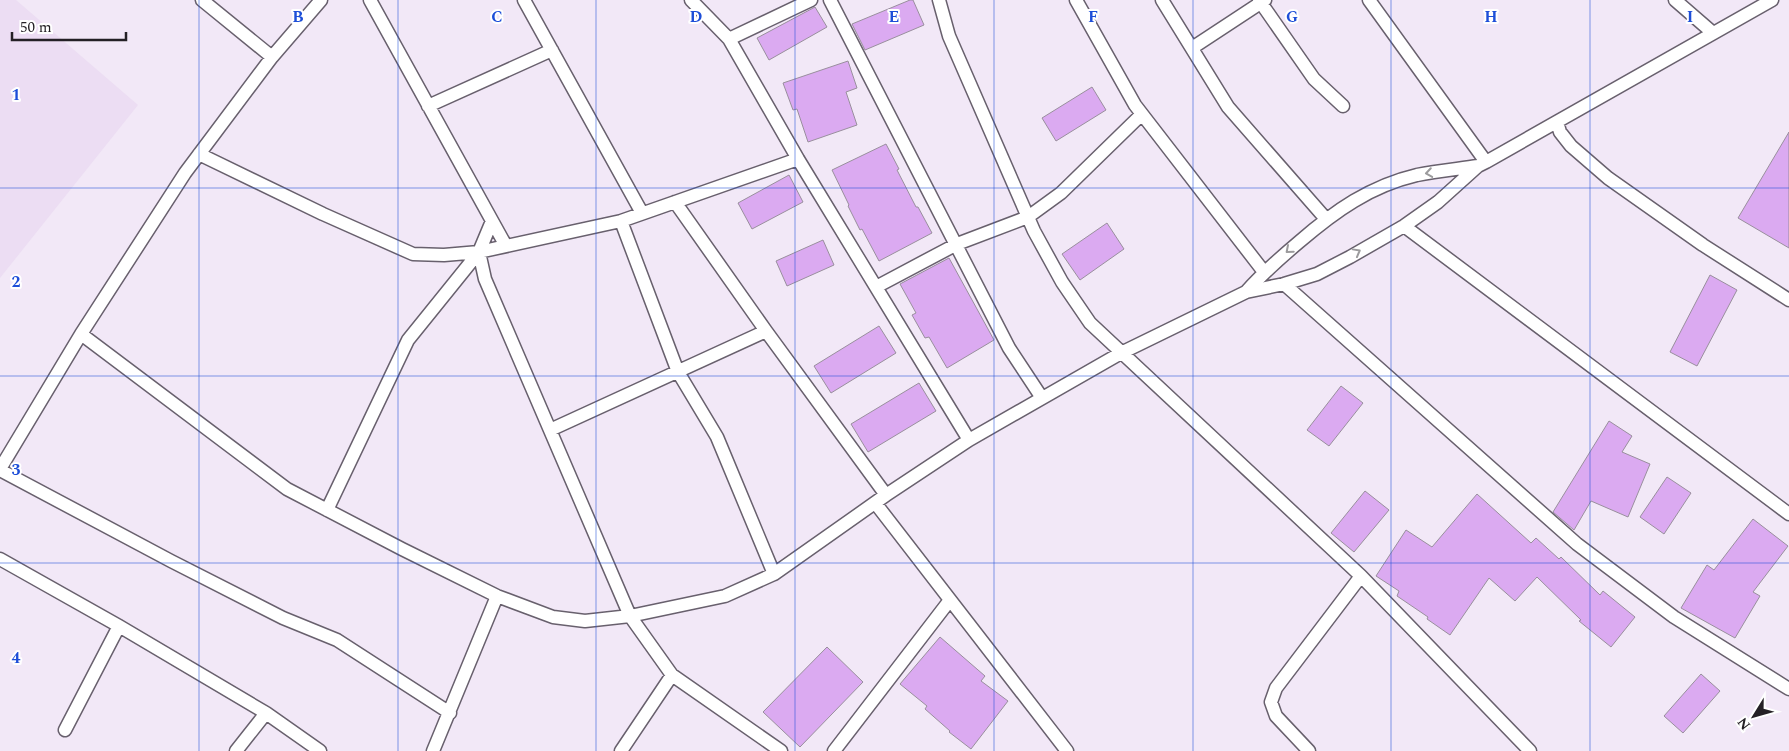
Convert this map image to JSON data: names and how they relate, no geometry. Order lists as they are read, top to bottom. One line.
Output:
{"scale_bar":"50 m","north":"bottom left","grid":{"columns":["B","C","D","E","F","G","H","I"],"rows":["1","2","3","4"]}}
